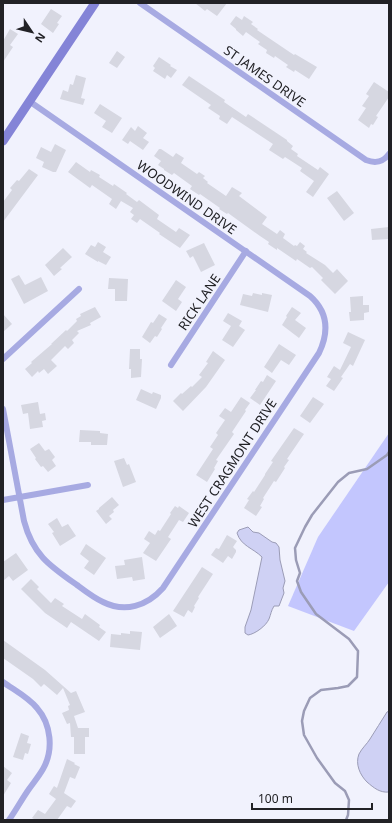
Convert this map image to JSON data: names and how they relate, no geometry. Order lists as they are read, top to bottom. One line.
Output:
{"streets":{"street":["ST JAMES DRIVE","WOODWIND DRIVE","RICK LANE","WEST CRAGMONT DRIVE"]},"crossings":[["WOODWIND DRIVE","RICK LANE"],["WOODWIND DRIVE","WEST CRAGMONT DRIVE"]],"scale_bar":"100 m","north":"bottom right"}
